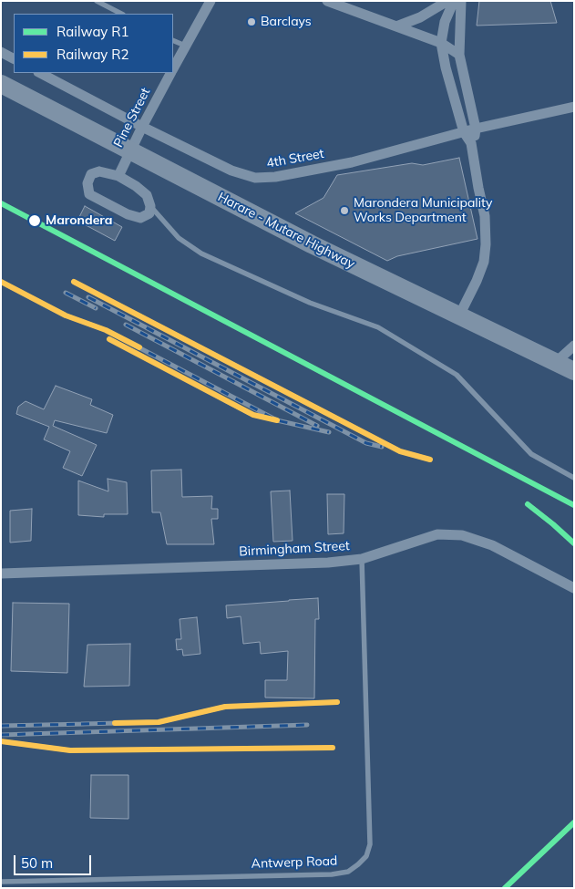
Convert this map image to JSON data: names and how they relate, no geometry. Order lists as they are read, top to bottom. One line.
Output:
{"streets":{"highway":["Harare - Mutare Highway"],"street":["Pine Street","4th Street","Birmingham Street"],"lane":["Antwerp Road"]},"crossings":[["Pine Street","4th Street"],["Pine Street","Harare - Mutare Highway"],["Birmingham Street","Antwerp Road"]],"places":["Barclays","Marondera Municipality Works Department","Marondera"],"lines":["rail line R1","rail line R2"],"legend":["Railway R1","Railway R2"],"scale_bar":"50 m"}
